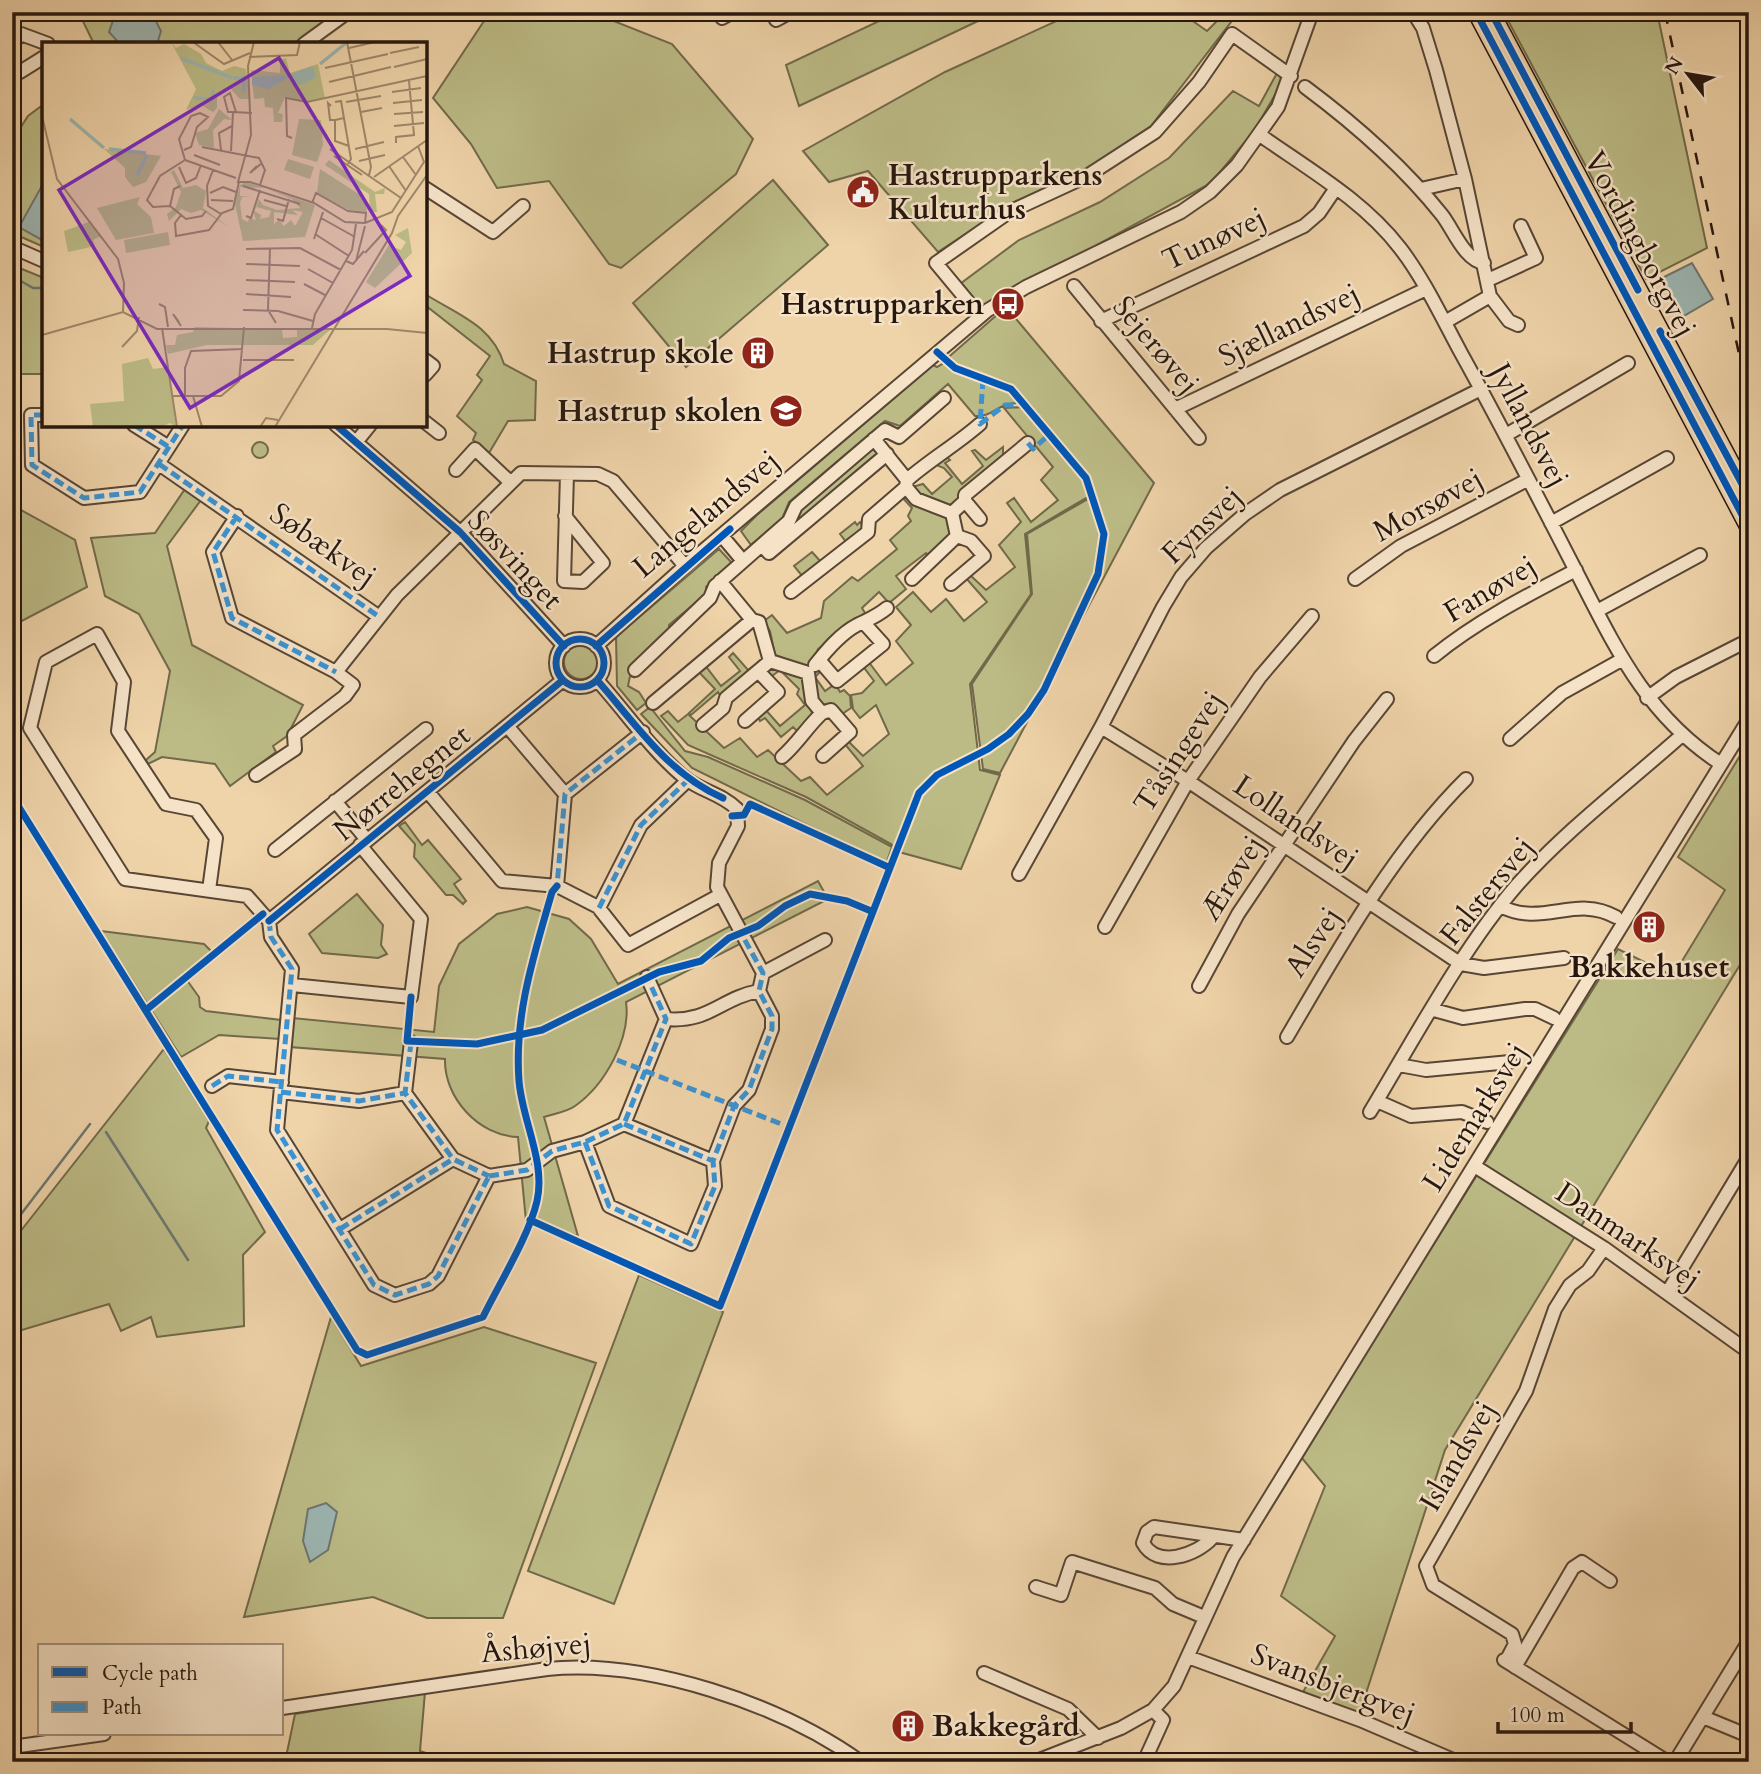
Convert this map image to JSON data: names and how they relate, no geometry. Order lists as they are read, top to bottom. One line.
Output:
{"streets":{"main road":["Vordingborgvej"],"street":["Tunøvej","Sjællandsvej","Sejerøvej","Jyllandsvej","Morsøvej","Langelandsvej","Fynsvej","Søbækvej","Søsvinget","Fanøvej","Tåsingevej","Nørrehegnet","Lollandsvej","Ærøvej","Falstersvej","Alsvej","Lidemarksvej","Danmarksvej","Islandsvej","Åshøjvej","Svansbjergvej"]},"crossings":[["Tunøvej","Sejerøvej"],["Tunøvej","Jyllandsvej"],["Sjællandsvej","Sejerøvej"],["Sjællandsvej","Jyllandsvej"],["Jyllandsvej","Morsøvej"],["Jyllandsvej","Langelandsvej"],["Jyllandsvej","Fynsvej"],["Jyllandsvej","Fanøvej"],["Jyllandsvej","Falstersvej"],["Jyllandsvej","Lidemarksvej"],["Langelandsvej","Søsvinget"],["Langelandsvej","Nørrehegnet"],["Fynsvej","Lollandsvej"],["Søbækvej","Søsvinget"],["Søsvinget","Nørrehegnet"],["Tåsingevej","Lollandsvej"],["Lollandsvej","Ærøvej"],["Lollandsvej","Falstersvej"],["Lollandsvej","Alsvej"],["Lidemarksvej","Danmarksvej"],["Lidemarksvej","Svansbjergvej"],["Danmarksvej","Islandsvej"]],"places":{"public building":["Hastrupparkens Kulturhus"],"bus stop":["Hastrupparken"],"building":["Hastrup skole","Bakkehuset","Bakkegård"],"school or university":["Hastrup skolen"]},"legend":["Cycle path","Path"],"scale_bar":"100 m","north":"top left"}
